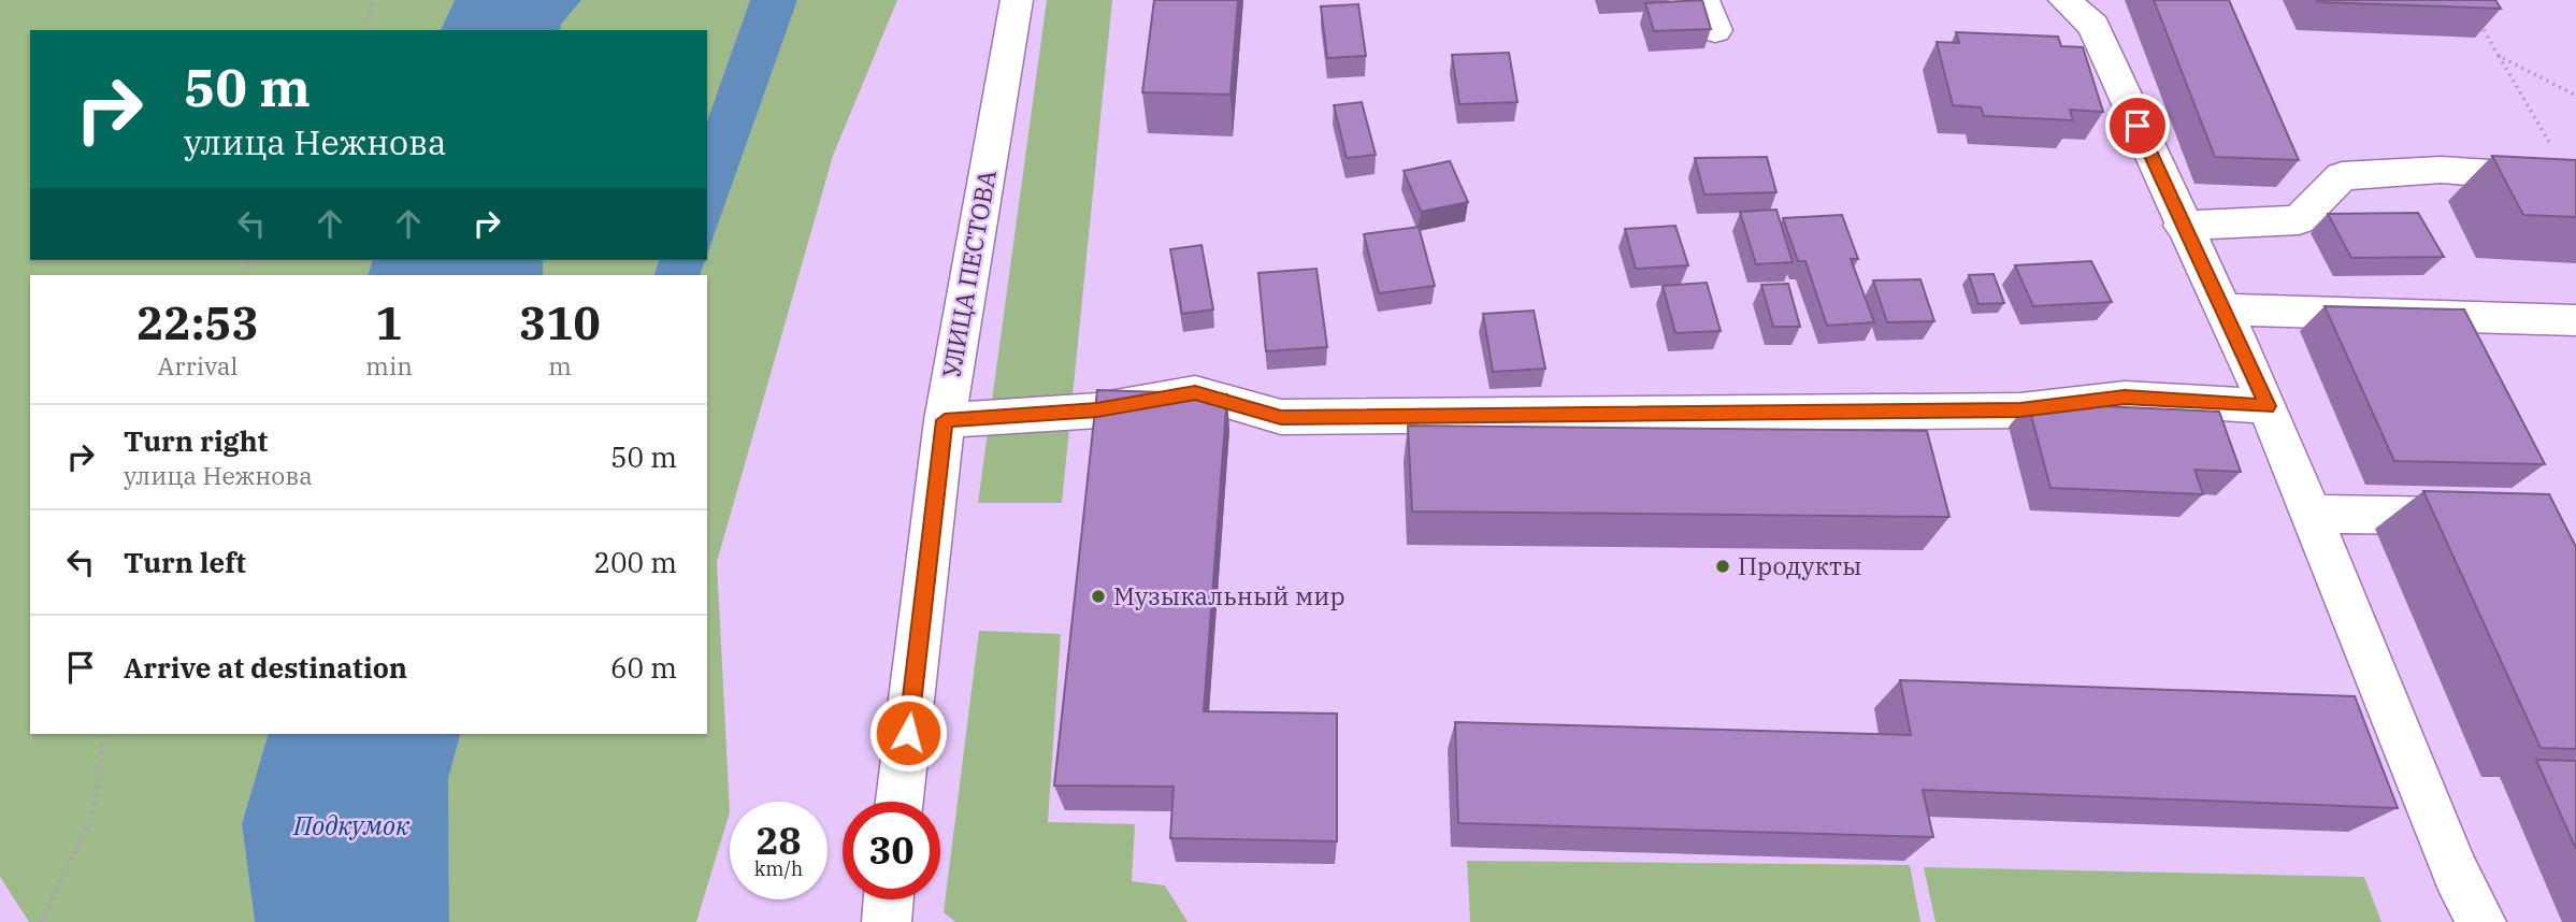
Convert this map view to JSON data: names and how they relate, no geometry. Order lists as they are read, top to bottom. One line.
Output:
{"streets":{"street":["УЛИЦА ПЕСТОВА"]},"water":["Подкумок"],"places":["Продукты","Музыкальный мир"],"page":{"turn":["50 m","улица Нежнова"],"eta":["22:53","Arrival","1","min","310","m"],"list":[{"name":"Turn right","note":"улица Нежнова","value":"50 m"},{"name":"Turn left","value":"200 m"},{"name":"Arrive at destination","value":"60 m"}],"speed":"28 km/h","limit":"30"}}
